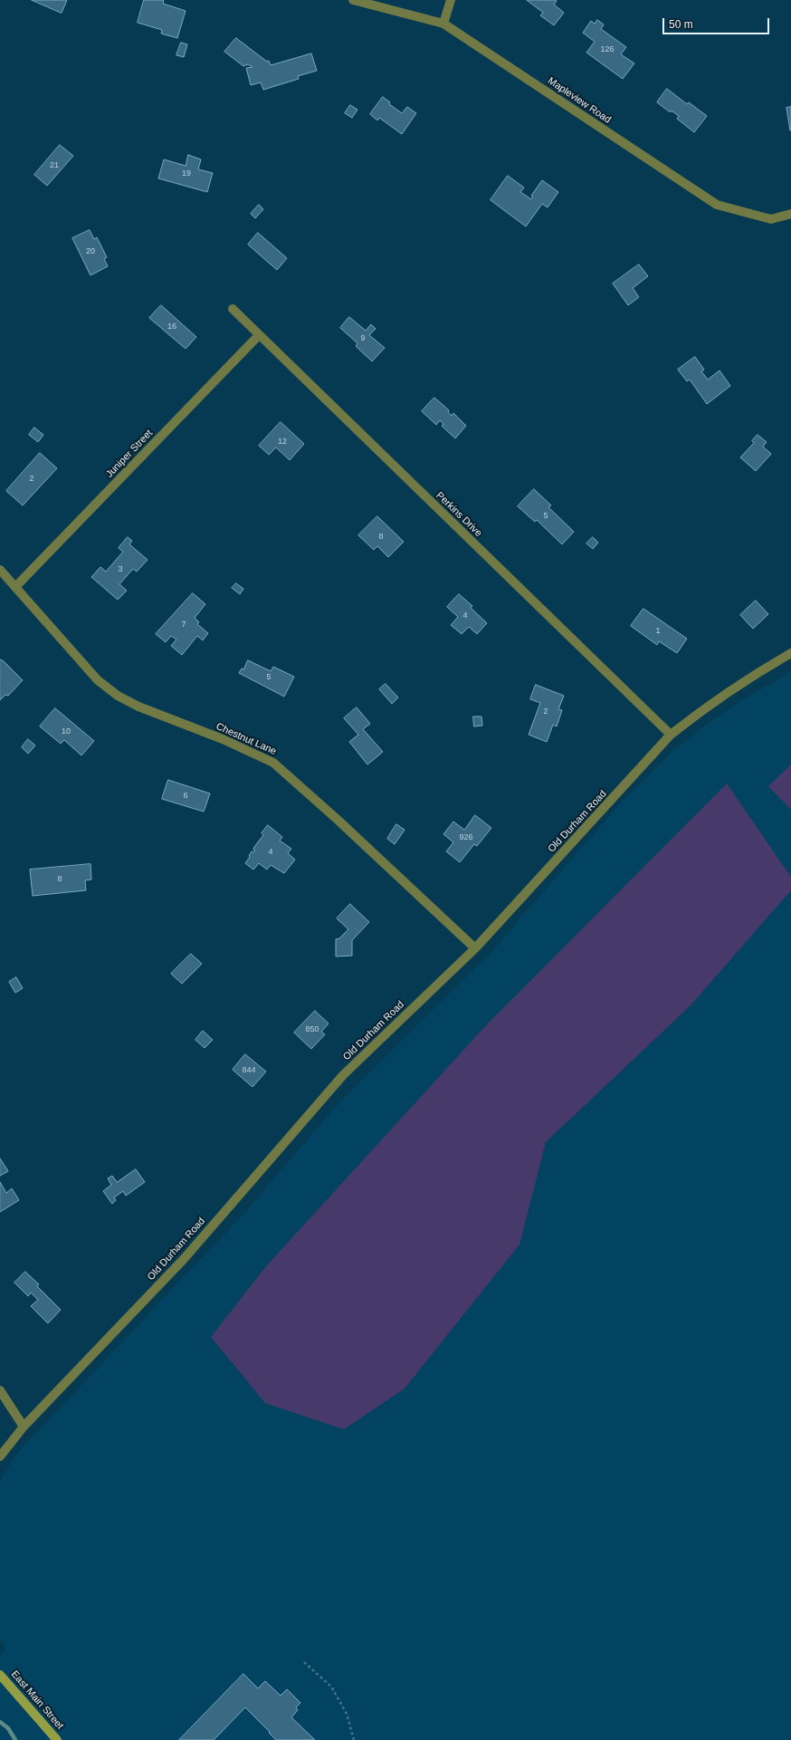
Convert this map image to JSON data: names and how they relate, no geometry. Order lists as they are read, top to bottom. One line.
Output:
{"streets":{"main road":["East Main Street"],"street":["Mapleview Road","Juniper Street","Perkins Drive","Chestnut Lane","Old Durham Road"]},"crossings":[["Juniper Street","Perkins Drive"],["Juniper Street","Chestnut Lane"],["Perkins Drive","Old Durham Road"],["Chestnut Lane","Old Durham Road"]],"house_numbers":["126","21","19","20","16","9","12","2","5","8","3","4","7","1","5","2","10","6","926","4","8","850","844"],"scale_bar":"50 m"}
